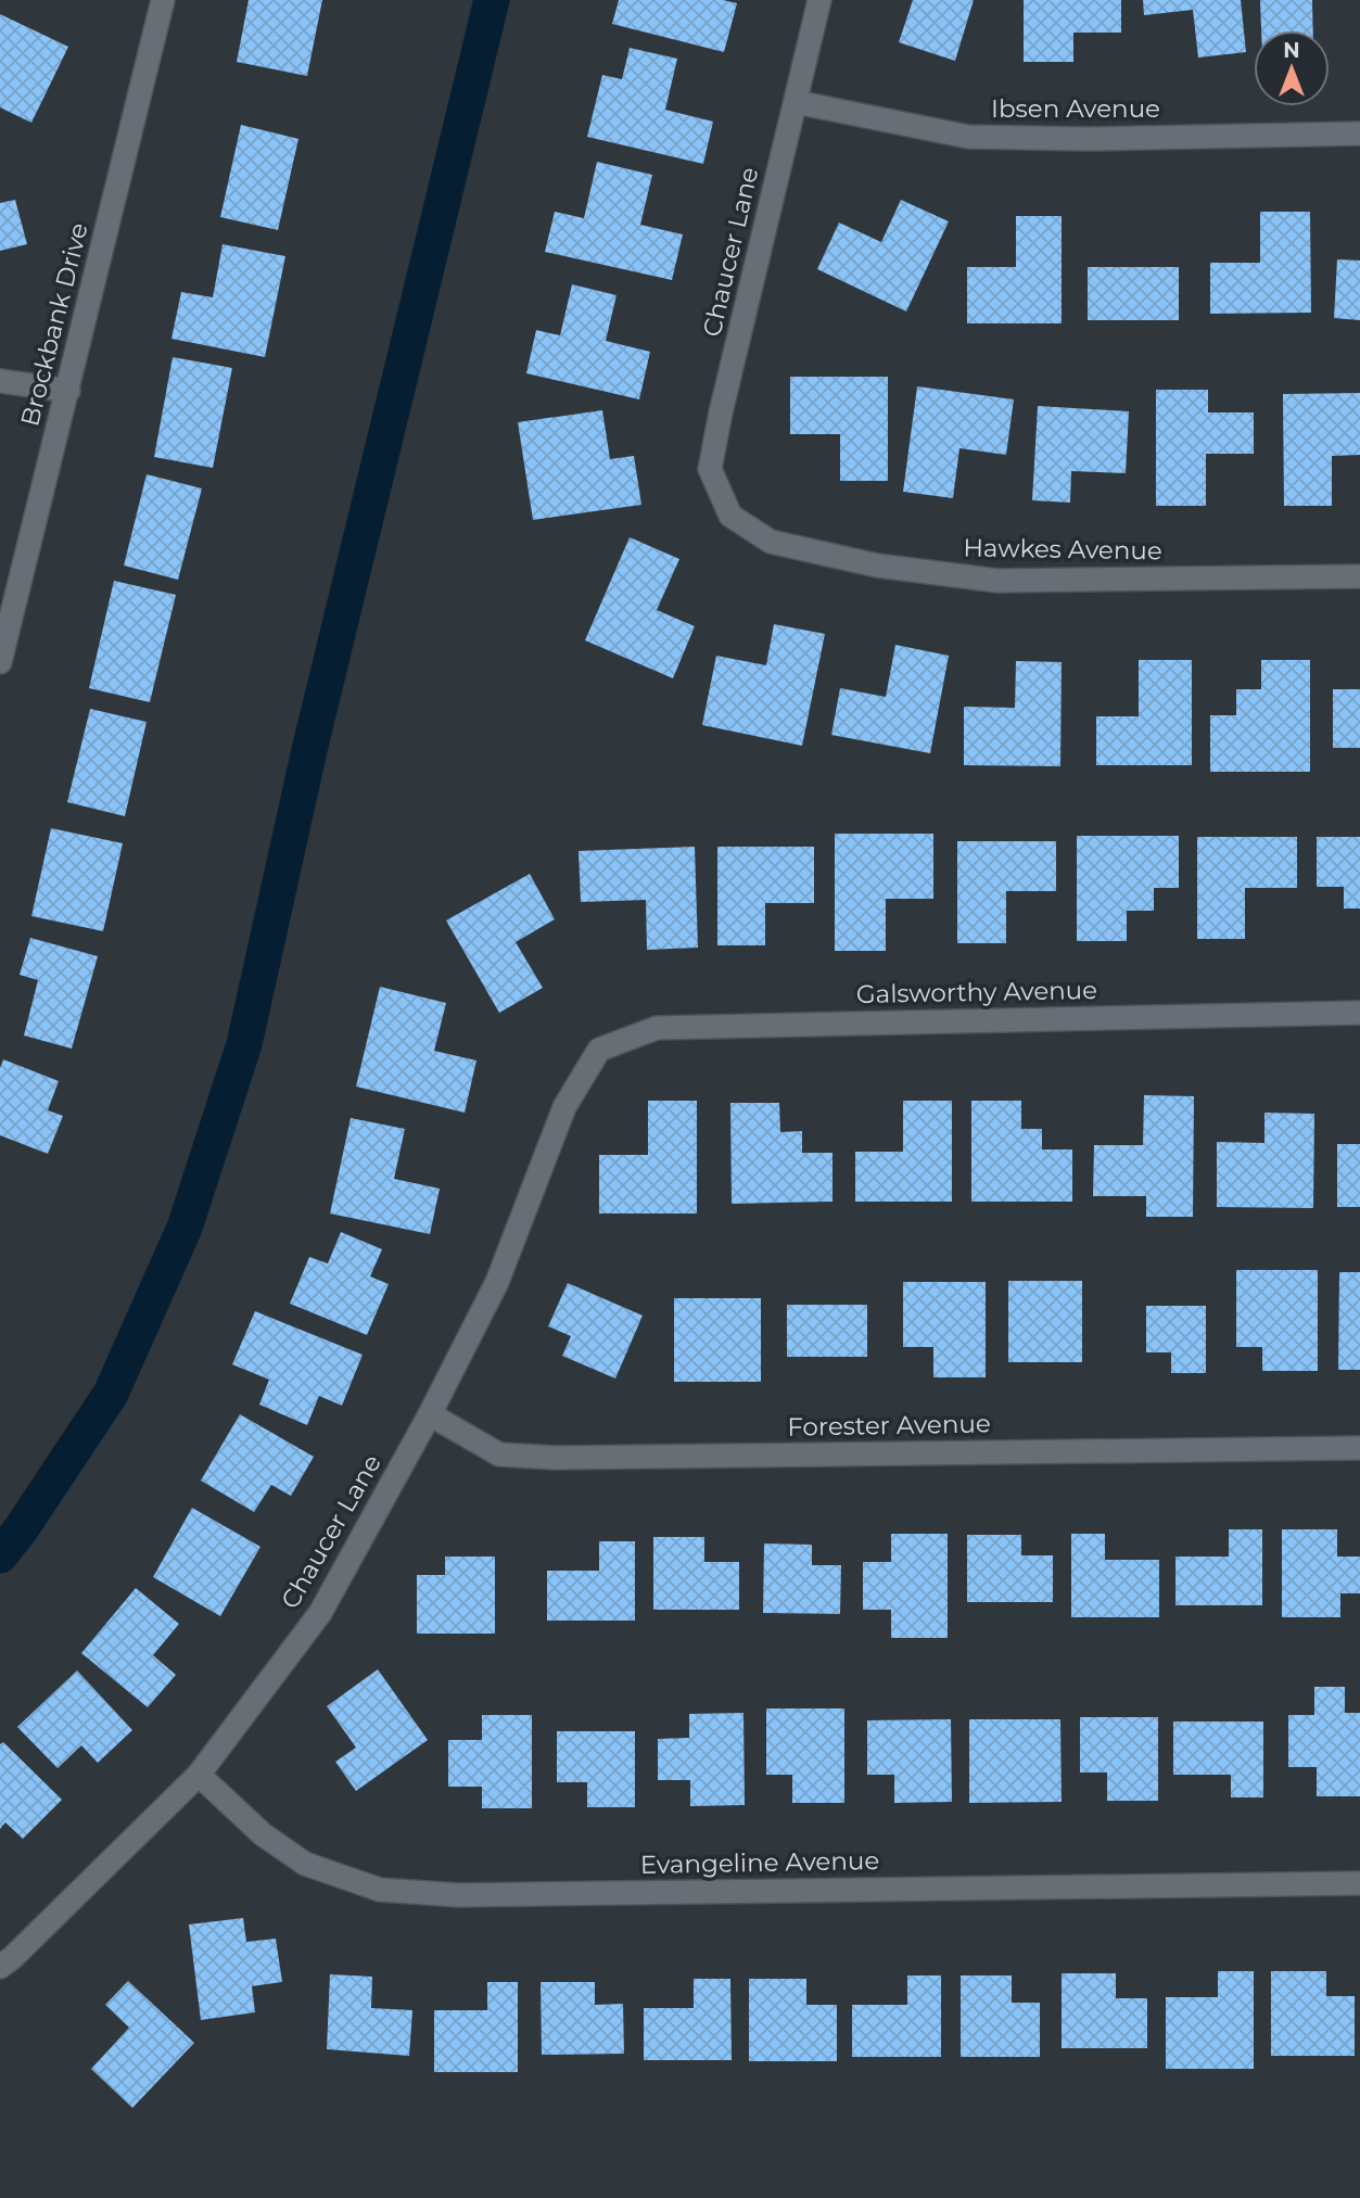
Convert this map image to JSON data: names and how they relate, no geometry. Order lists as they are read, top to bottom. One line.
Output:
{"streets":{"street":["Ibsen Avenue","Chaucer Lane","Brockbank Drive","Hawkes Avenue","Galsworthy Avenue","Forester Avenue","Evangeline Avenue"]},"crossings":[["Ibsen Avenue","Chaucer Lane"],["Chaucer Lane","Hawkes Avenue"],["Chaucer Lane","Galsworthy Avenue"],["Chaucer Lane","Forester Avenue"],["Chaucer Lane","Evangeline Avenue"]],"north":"top"}
